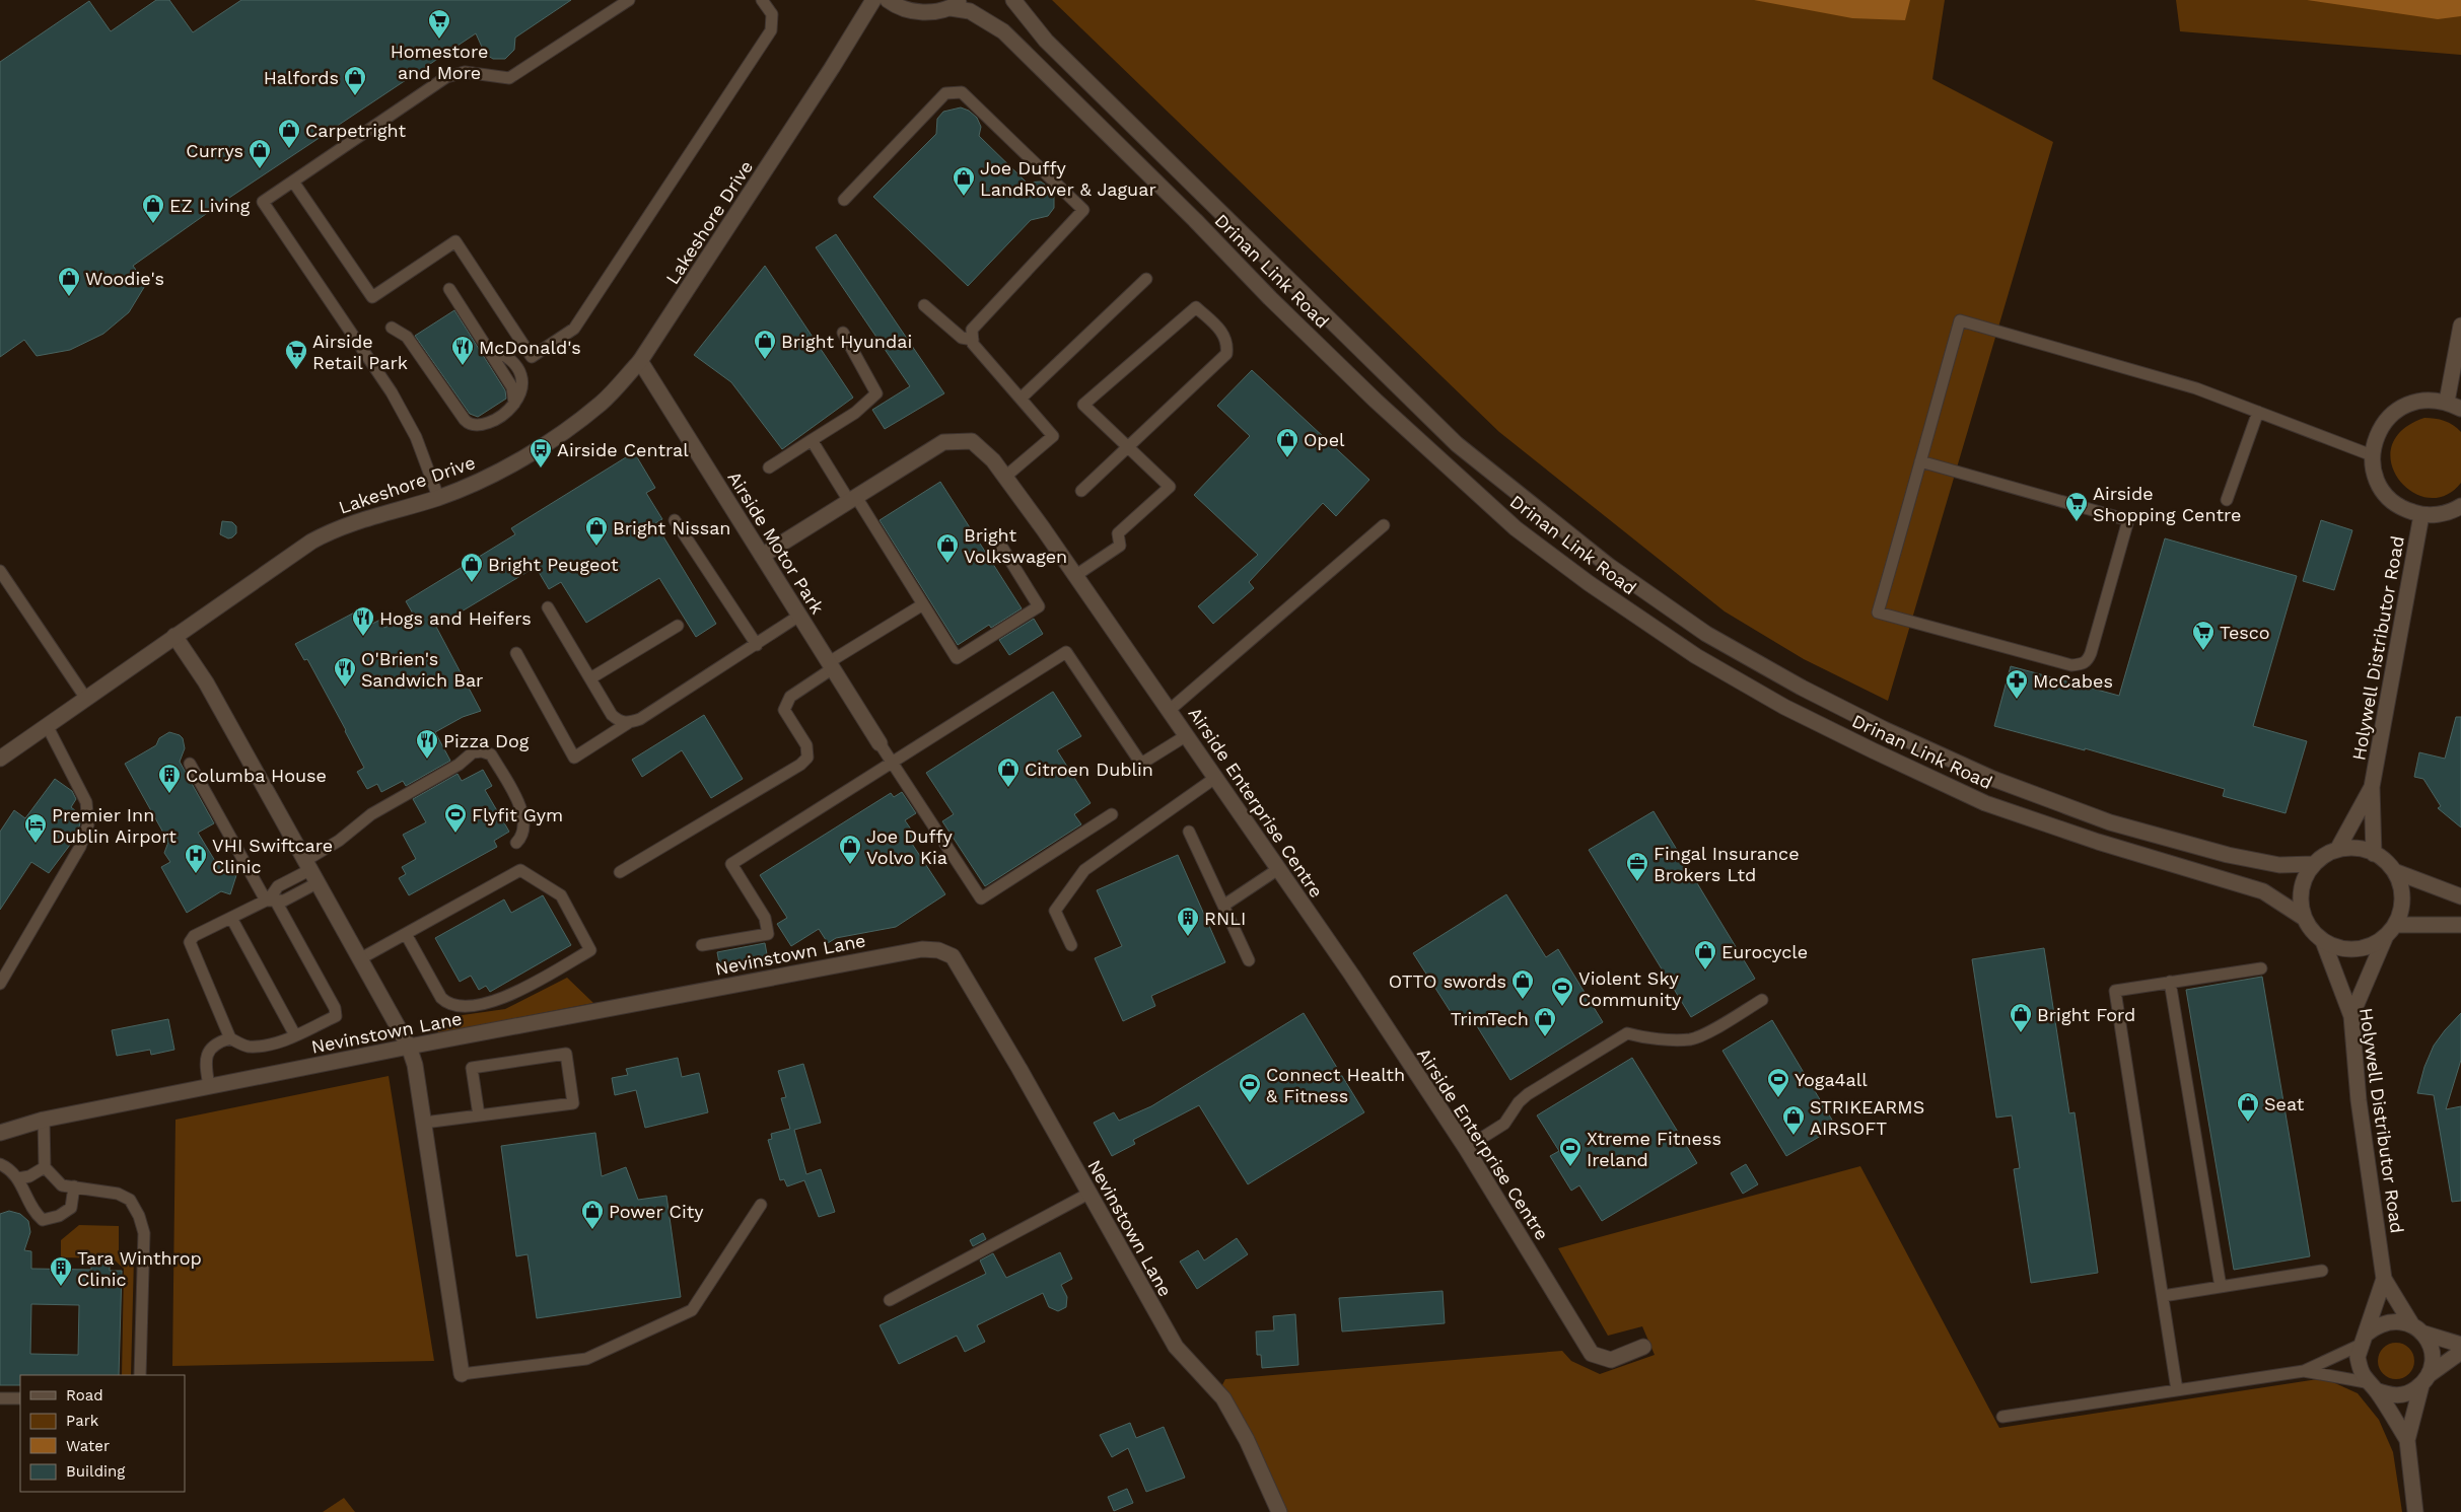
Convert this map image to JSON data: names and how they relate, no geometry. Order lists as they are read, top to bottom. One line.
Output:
{"streets":{"street":["Lakeshore Drive","Drinan Link Road","Airside Motor Park","Holywell Distributor Road","Airside Enterprise Centre","Nevinstown Lane"]},"crossings":[["Lakeshore Drive","Airside Motor Park"],["Drinan Link Road","Holywell Distributor Road"],["Airside Motor Park","Airside Enterprise Centre"]],"places":{"supermarket":["Homestore and More","Airside Retail Park","Airside Shopping Centre","Tesco"],"shop":["Halfords","Carpetright","Currys","Joe Duffy LandRover & Jaguar","EZ Living","Woodie's","Bright Hyundai","Opel","Bright Nissan","Bright Volkswagen","Bright Peugeot","Citroen Dublin","Joe Duffy Volvo Kia","Eurocycle","OTTO swords","Bright Ford","TrimTech","Seat","STRIKEARMS AIRSOFT","Power City"],"restaurant":["McDonald's","Hogs and Heifers","O'Brien's Sandwich Bar","Pizza Dog"],"bus stop":["Airside Central"],"pharmacy":["McCabes"],"building":["Columba House","RNLI","Tara Winthrop Clinic"],"sports":["Flyfit Gym","Violent Sky Community","Yoga4all","Connect Health & Fitness","Xtreme Fitness Ireland"],"hotel":["Premier Inn Dublin Airport"],"hospital":["VHI Swiftcare Clinic"],"office":["Fingal Insurance Brokers Ltd"]},"legend":["Road","Park","Water","Building"]}
